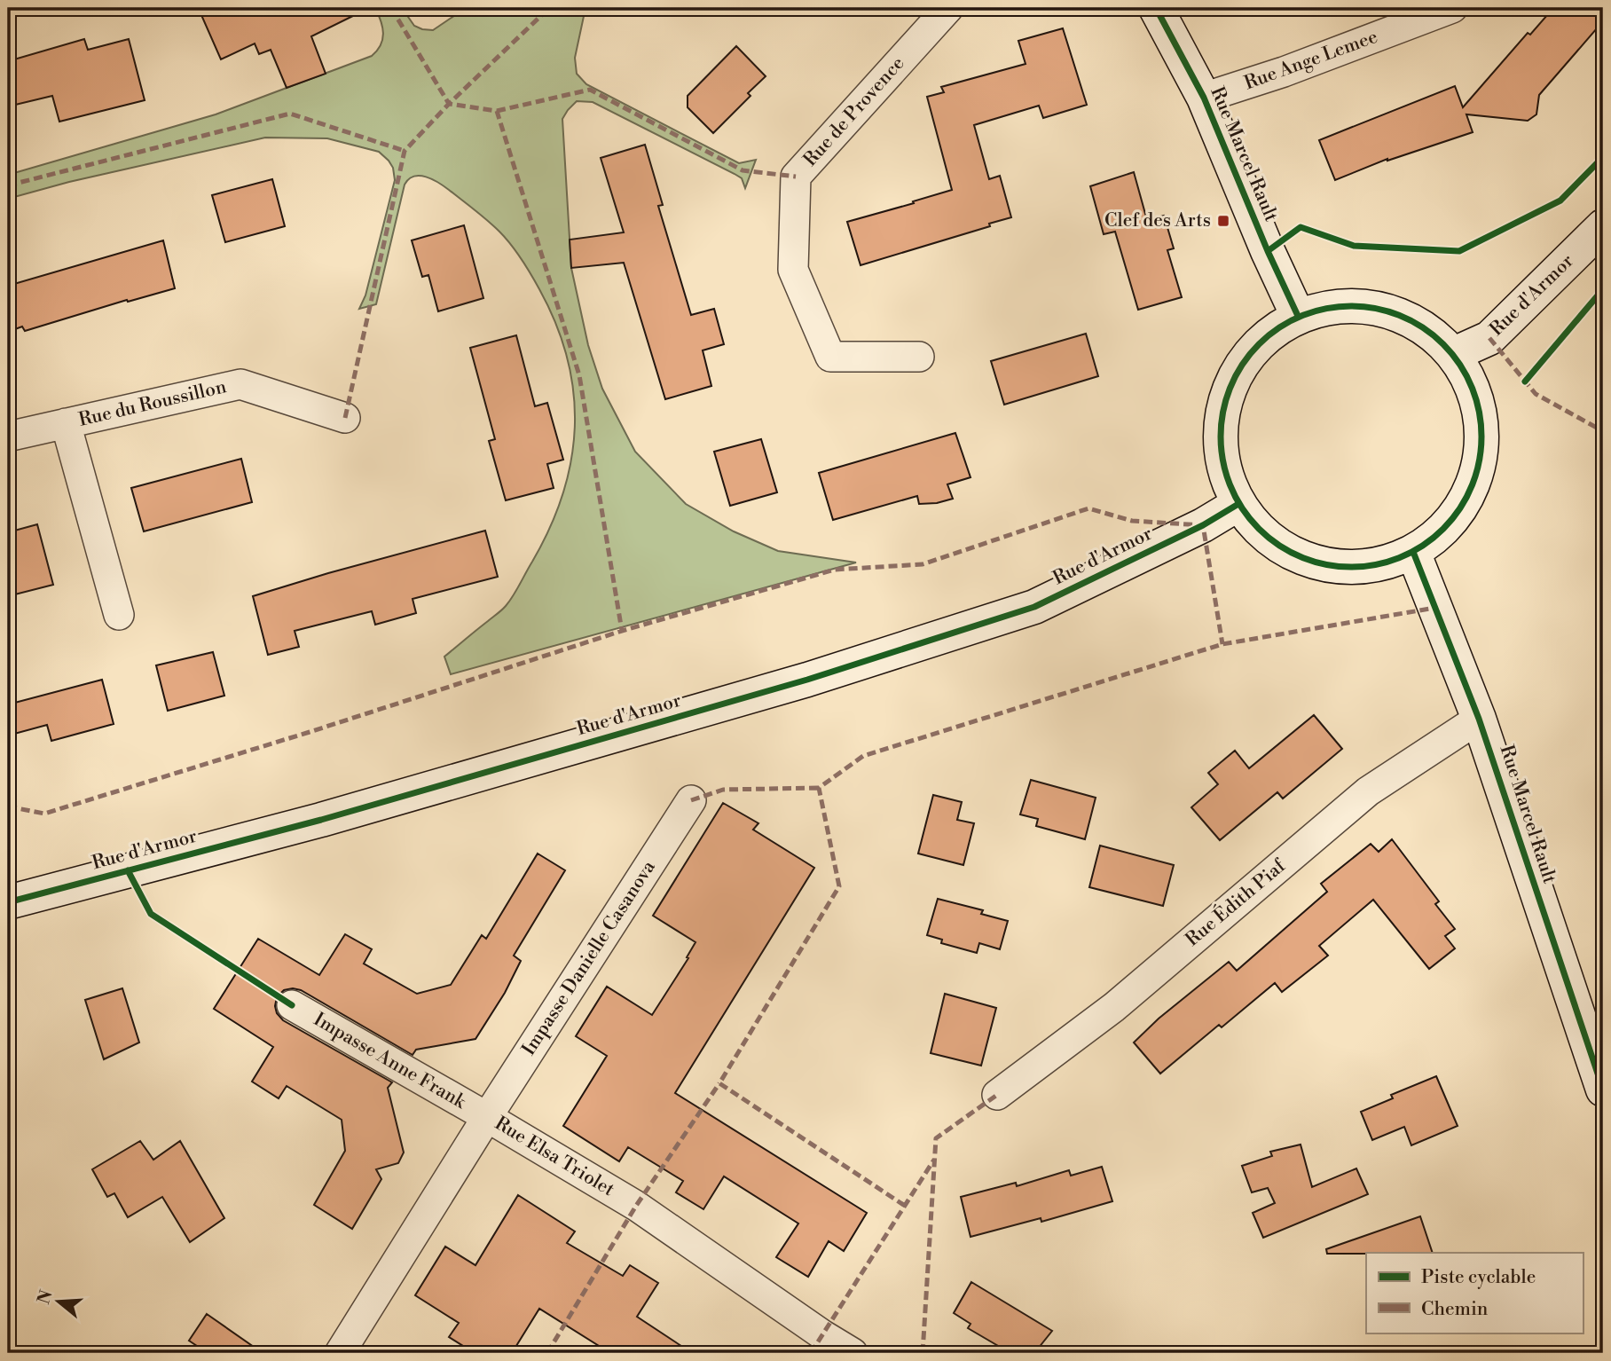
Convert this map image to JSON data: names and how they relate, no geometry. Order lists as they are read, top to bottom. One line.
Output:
{"streets":{"main road":["Rue Marcel Rault","Rue d'Armor"],"street":["Rue Ange Lemee","Rue de Provence","Rue du Roussillon","Rue Édith Piaf","Impasse Danielle Casanova","Impasse Anne Frank","Rue Elsa Triolet"]},"crossings":[["Rue Ange Lemee","Rue Marcel Rault"],["Rue Marcel Rault","Rue Édith Piaf"],["Impasse Danielle Casanova","Impasse Anne Frank"],["Impasse Danielle Casanova","Rue Elsa Triolet"],["Impasse Anne Frank","Rue Elsa Triolet"]],"places":{"transit":["Clef des Arts"]},"legend":["Piste cyclable","Chemin"],"north":"left"}
